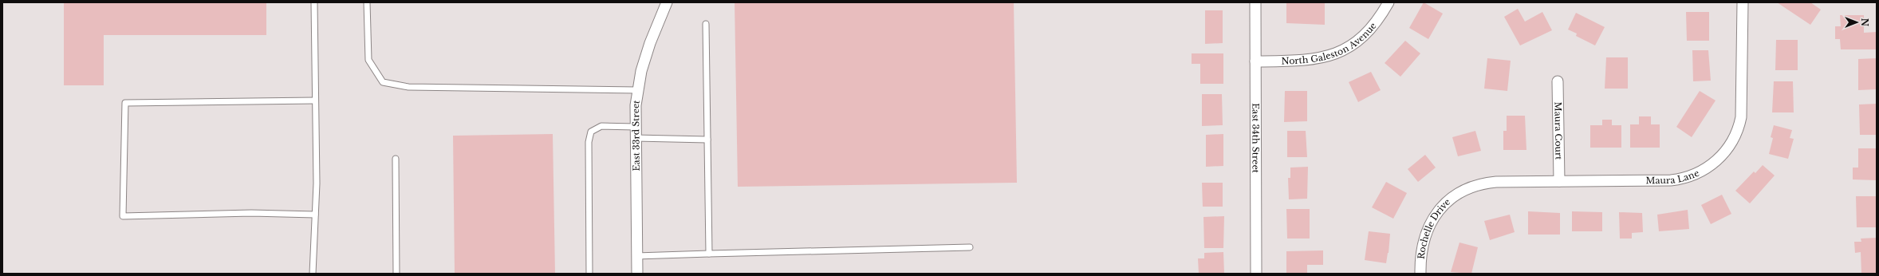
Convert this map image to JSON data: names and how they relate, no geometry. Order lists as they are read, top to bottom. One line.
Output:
{"streets":{"street":["North Galeston Avenue","Maura Court","East 33rd Street","East 34th Street","Maura Lane","Rochelle Drive"]},"crossings":[["North Galeston Avenue","East 34th Street"],["Maura Court","Maura Lane"],["Maura Lane","Rochelle Drive"]],"north":"right"}
